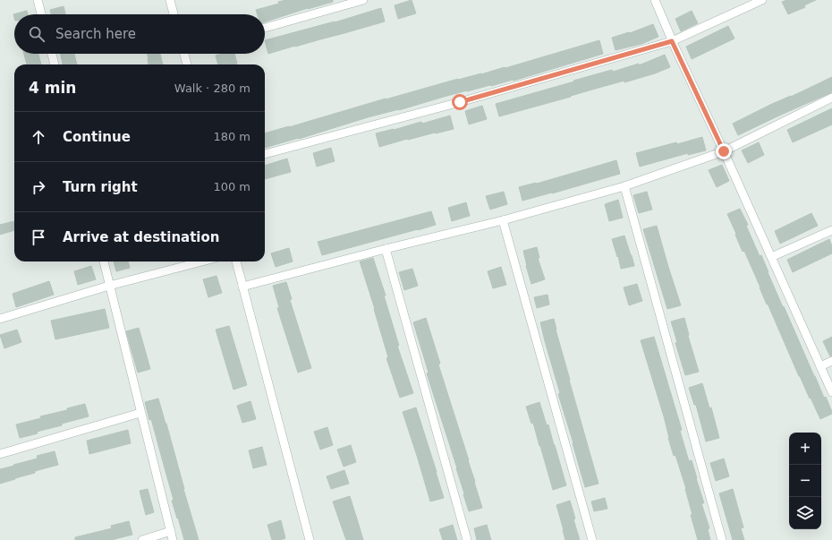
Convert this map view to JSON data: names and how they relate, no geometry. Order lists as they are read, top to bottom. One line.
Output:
{"page":{"search":"Search here","heading":["4 min","Walk · 280 m"],"list":[["Continue","180 m"],["Turn right","100 m"],"Arrive at destination"],"map_buttons":["+","−"]}}
